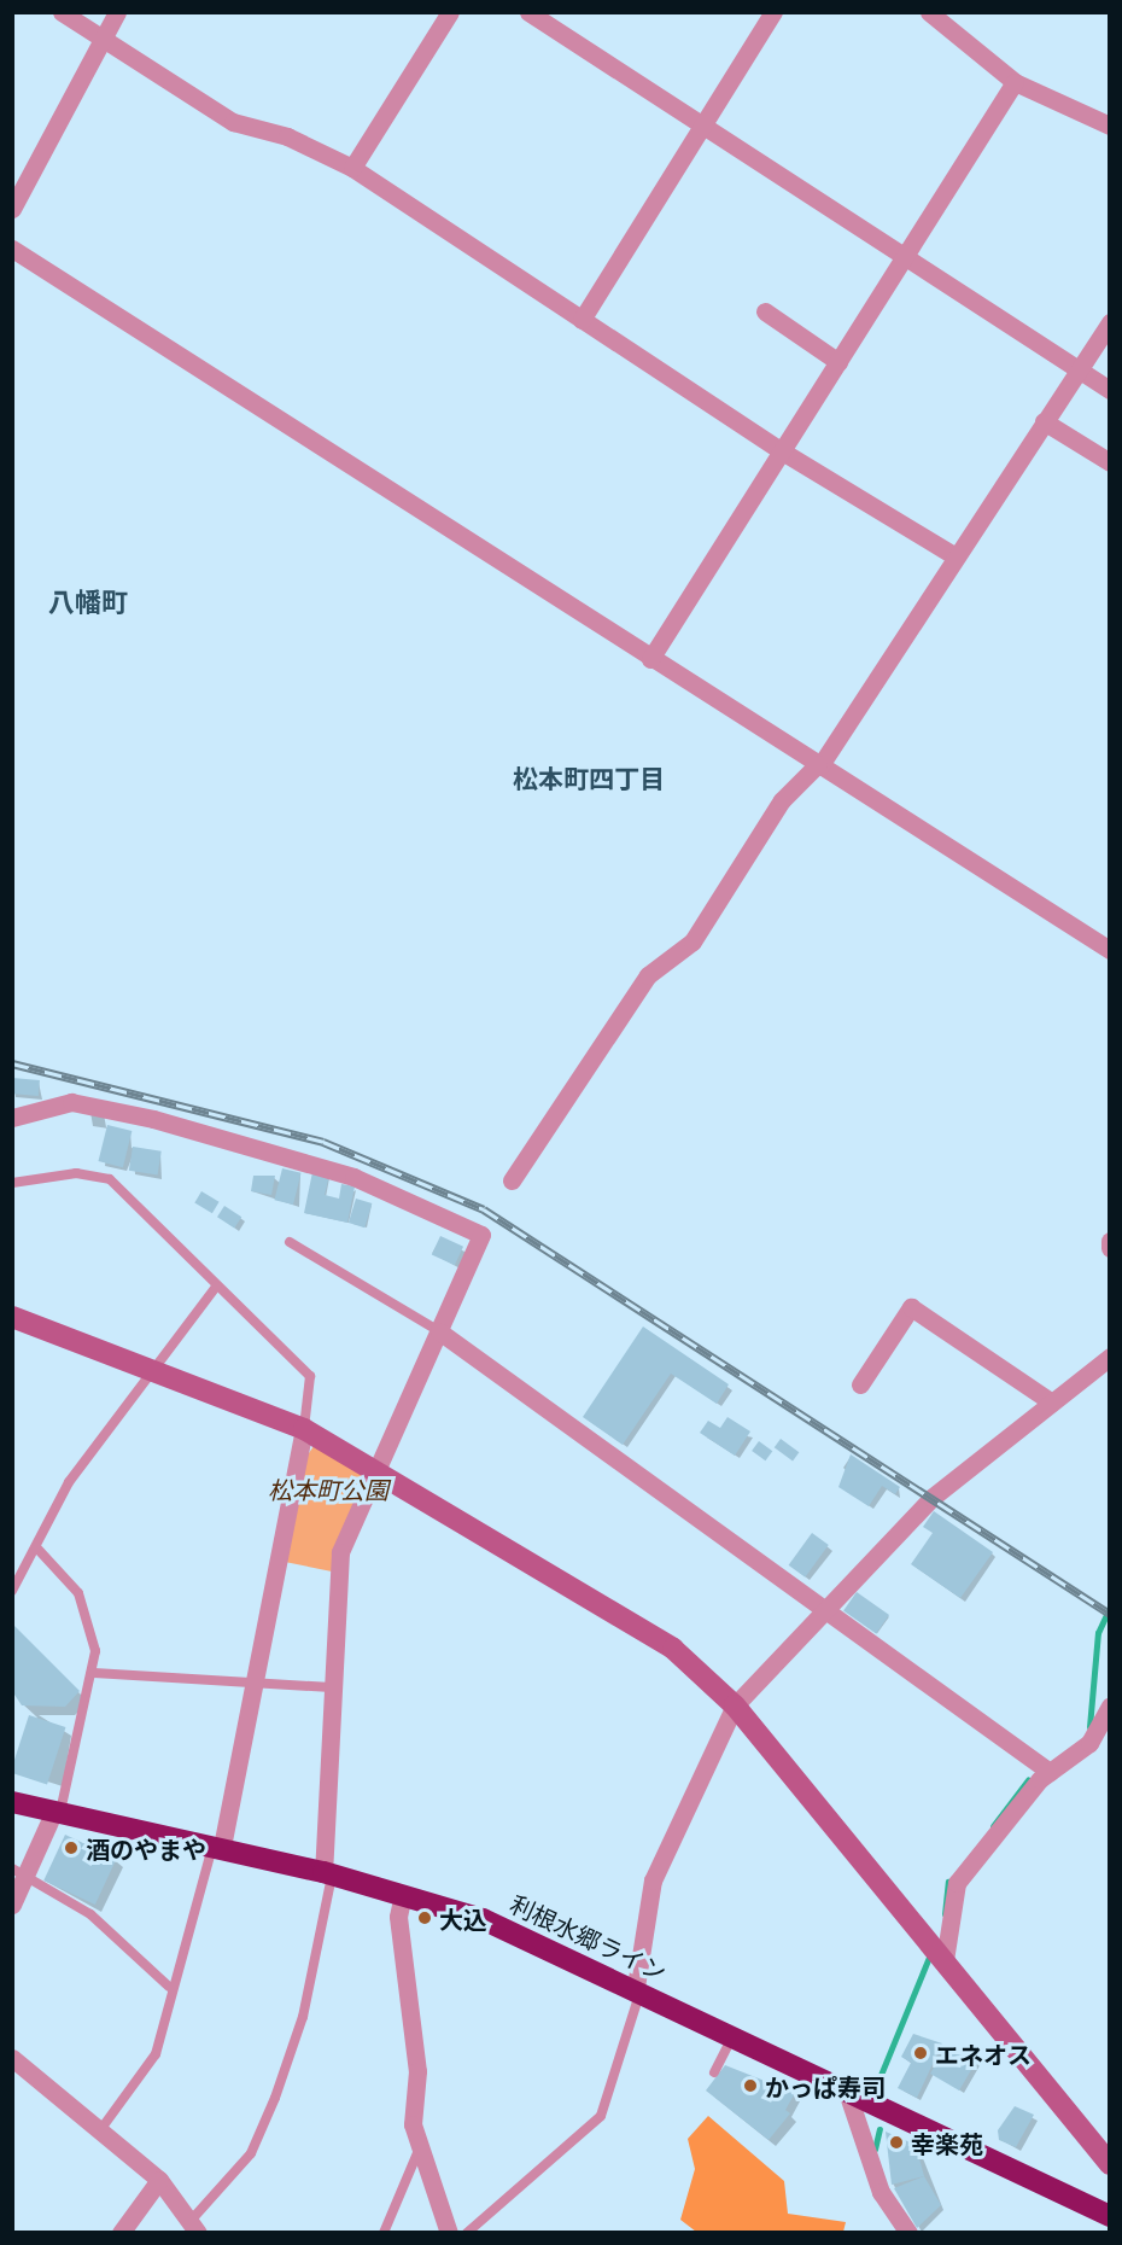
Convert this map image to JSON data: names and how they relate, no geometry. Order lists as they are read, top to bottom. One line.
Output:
{"streets":{"highway":["利根水郷ライン"]},"districts":["八幡町","松本町四丁目"],"parks":["松本町公園"],"places":["酒のやまや","大込","エネオス","かっぱ寿司","幸楽苑"]}
